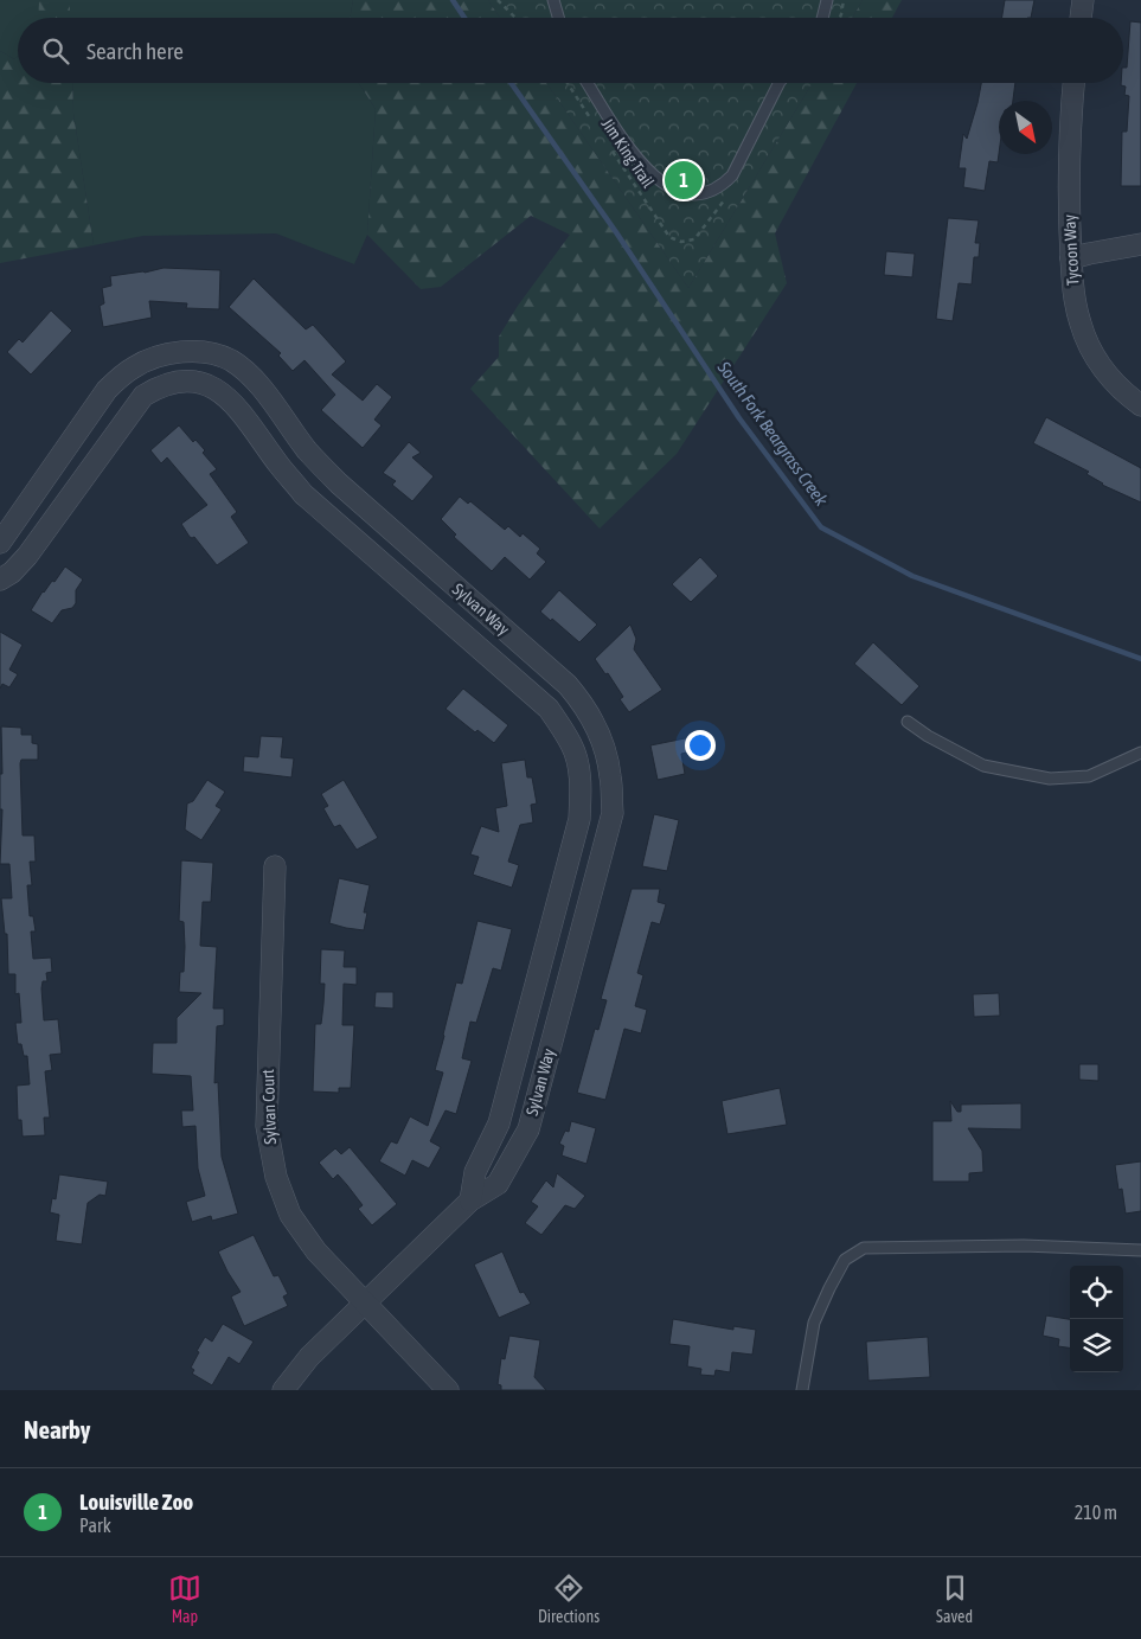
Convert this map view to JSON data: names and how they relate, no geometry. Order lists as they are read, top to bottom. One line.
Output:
{"streets":{"street":["Tycoon Way","Sylvan Way","Sylvan Court"],"path":["Jim King Trail"]},"crossings":[["Sylvan Way","Sylvan Court"]],"water":["South Fork Beargrass Creek"],"north":"bottom right","page":{"search":"Search here","pins":"1","heading":"Nearby","list":[{"mark":"1","name":"Louisville Zoo","note":"Park","value":"210 m"}],"nav":["Map","Directions","Saved"]}}
